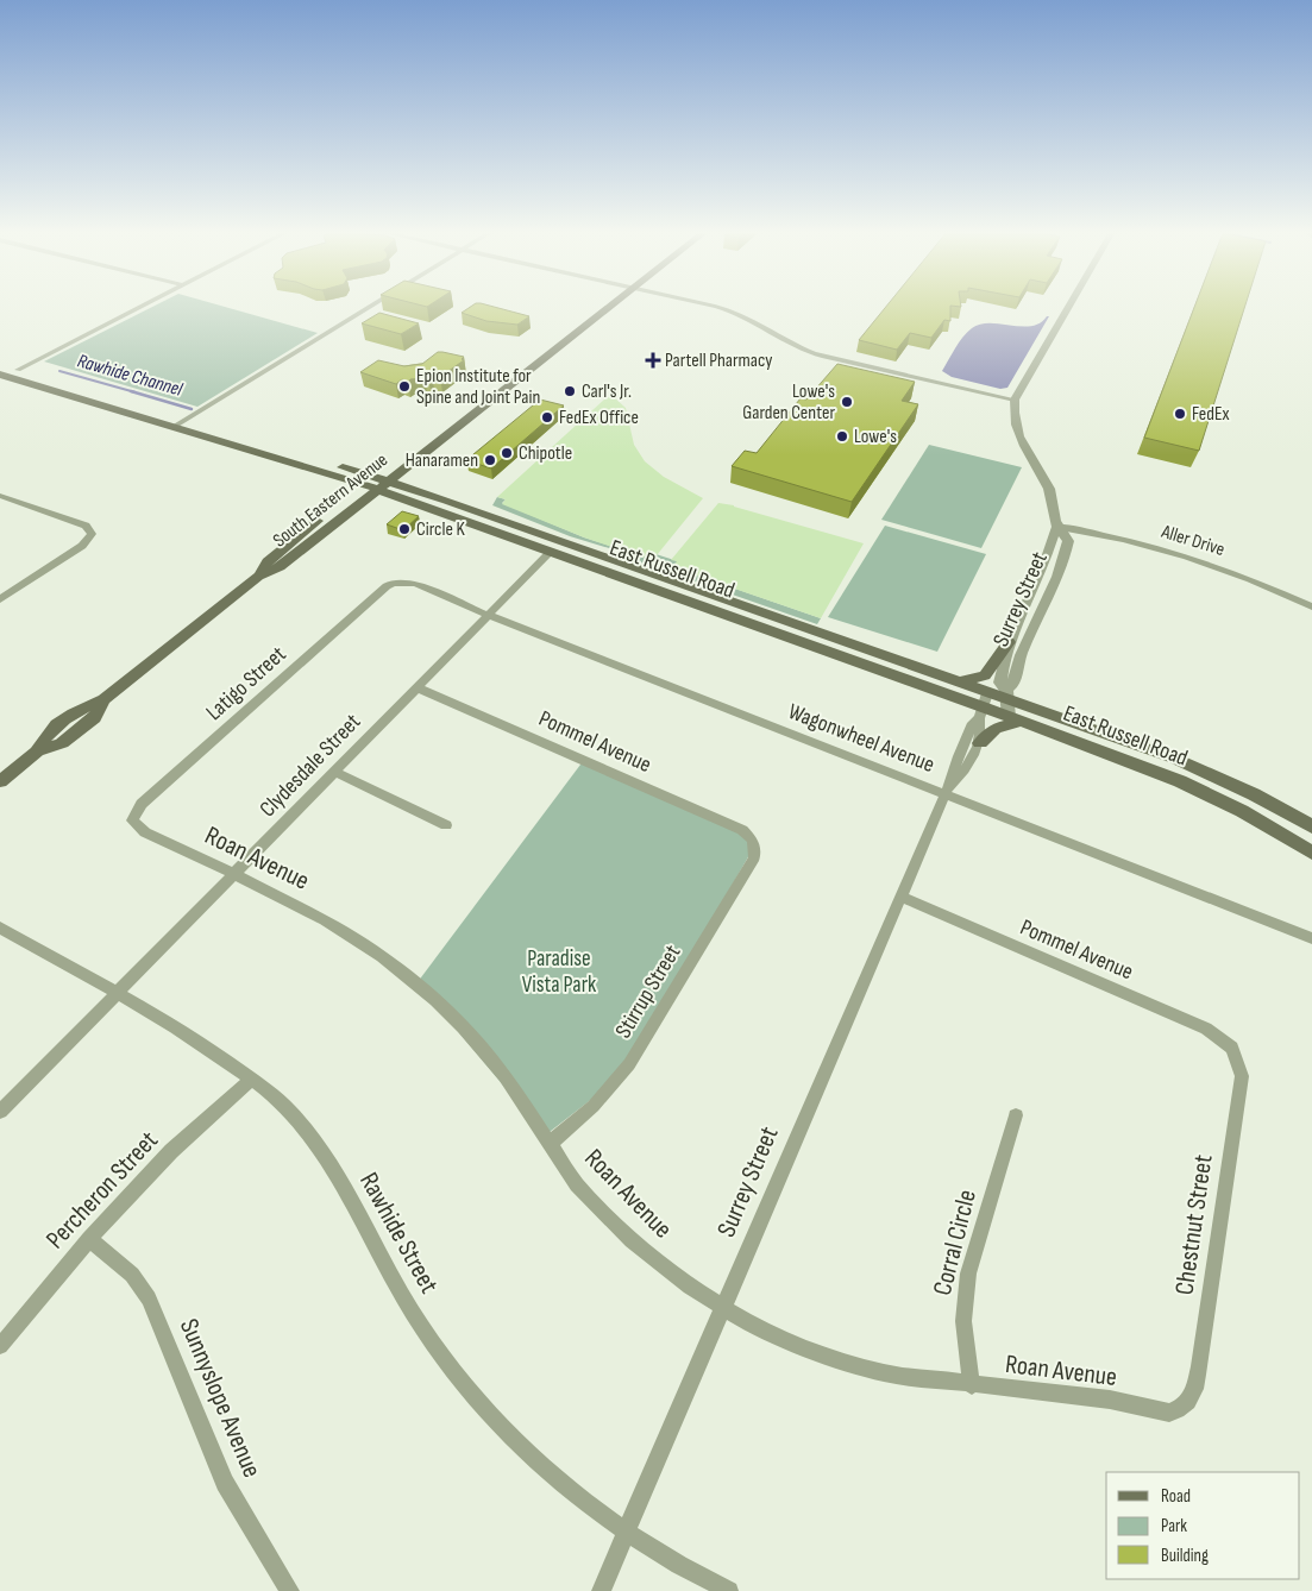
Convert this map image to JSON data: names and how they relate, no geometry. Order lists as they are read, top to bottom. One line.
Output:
{"streets":{"main road":["South Eastern Avenue","East Russell Road"],"street":["Aller Drive","Surrey Street","Latigo Street","Wagonwheel Avenue","Pommel Avenue","Clydesdale Street","Roan Avenue","Stirrup Street","Percheron Street","Chestnut Street","Rawhide Street","Corral Circle","Sunnyslope Avenue"]},"crossings":[["South Eastern Avenue","East Russell Road"],["Aller Drive","Surrey Street"],["East Russell Road","Surrey Street"],["East Russell Road","Clydesdale Street"],["Surrey Street","Wagonwheel Avenue"],["Surrey Street","Pommel Avenue"],["Surrey Street","Roan Avenue"],["Surrey Street","Rawhide Street"],["Latigo Street","Wagonwheel Avenue"],["Latigo Street","Roan Avenue"],["Wagonwheel Avenue","Clydesdale Street"],["Pommel Avenue","Clydesdale Street"],["Pommel Avenue","Stirrup Street"],["Pommel Avenue","Chestnut Street"],["Clydesdale Street","Roan Avenue"],["Clydesdale Street","Rawhide Street"],["Roan Avenue","Stirrup Street"],["Roan Avenue","Chestnut Street"],["Roan Avenue","Corral Circle"],["Percheron Street","Rawhide Street"],["Percheron Street","Sunnyslope Avenue"]],"water":["Rawhide Channel"],"parks":["Paradise Vista Park"],"places":{"health":["Partell Pharmacy"],"other":["Epion Institute for Spine and Joint Pain","Carl's Jr.","Lowe's Garden Center","FedEx","FedEx Office","Lowe's","Chipotle","Hanaramen","Circle K"]},"legend":["Road","Park","Building"]}
